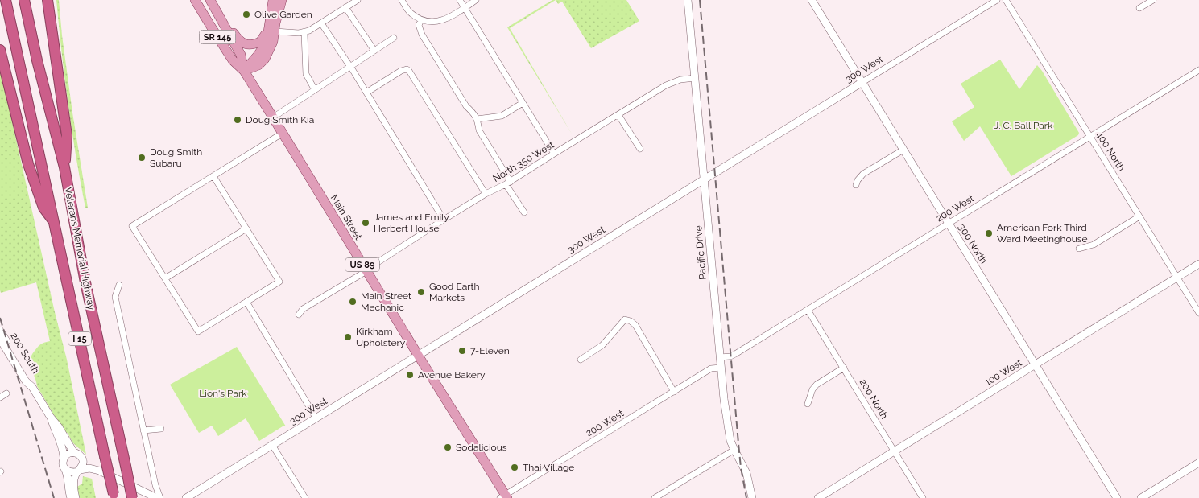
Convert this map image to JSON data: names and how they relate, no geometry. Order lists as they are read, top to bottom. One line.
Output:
{"streets":{"highway":["Veterans Memorial Highway","I 15"],"main road":["SR 145","Main Street","US 89"],"street":["300 West","400 North","North 350 West","200 West","300 North","Pacific Drive","200 South","100 West","200 North"]},"crossings":[["300 West","Main Street"],["300 West","300 North"],["300 West","Pacific Drive"],["400 North","200 West"],["400 North","100 West"],["North 350 West","Main Street"],["North 350 West","Pacific Drive"],["200 West","Main Street"],["200 West","300 North"],["200 West","Pacific Drive"],["200 West","200 North"],["300 North","100 West"],["100 West","200 North"]],"parks":["J. C. Ball Park","Lion's Park"],"places":["Olive Garden","Doug Smith Kia","Doug Smith Subaru","James and Emily Herbert House","American Fork Third Ward Meetinghouse","Good Earth Markets","Main Street Mechanic","Kirkham Upholstery","7-Eleven","Avenue Bakery","Sodalicious","Thai Village"]}
